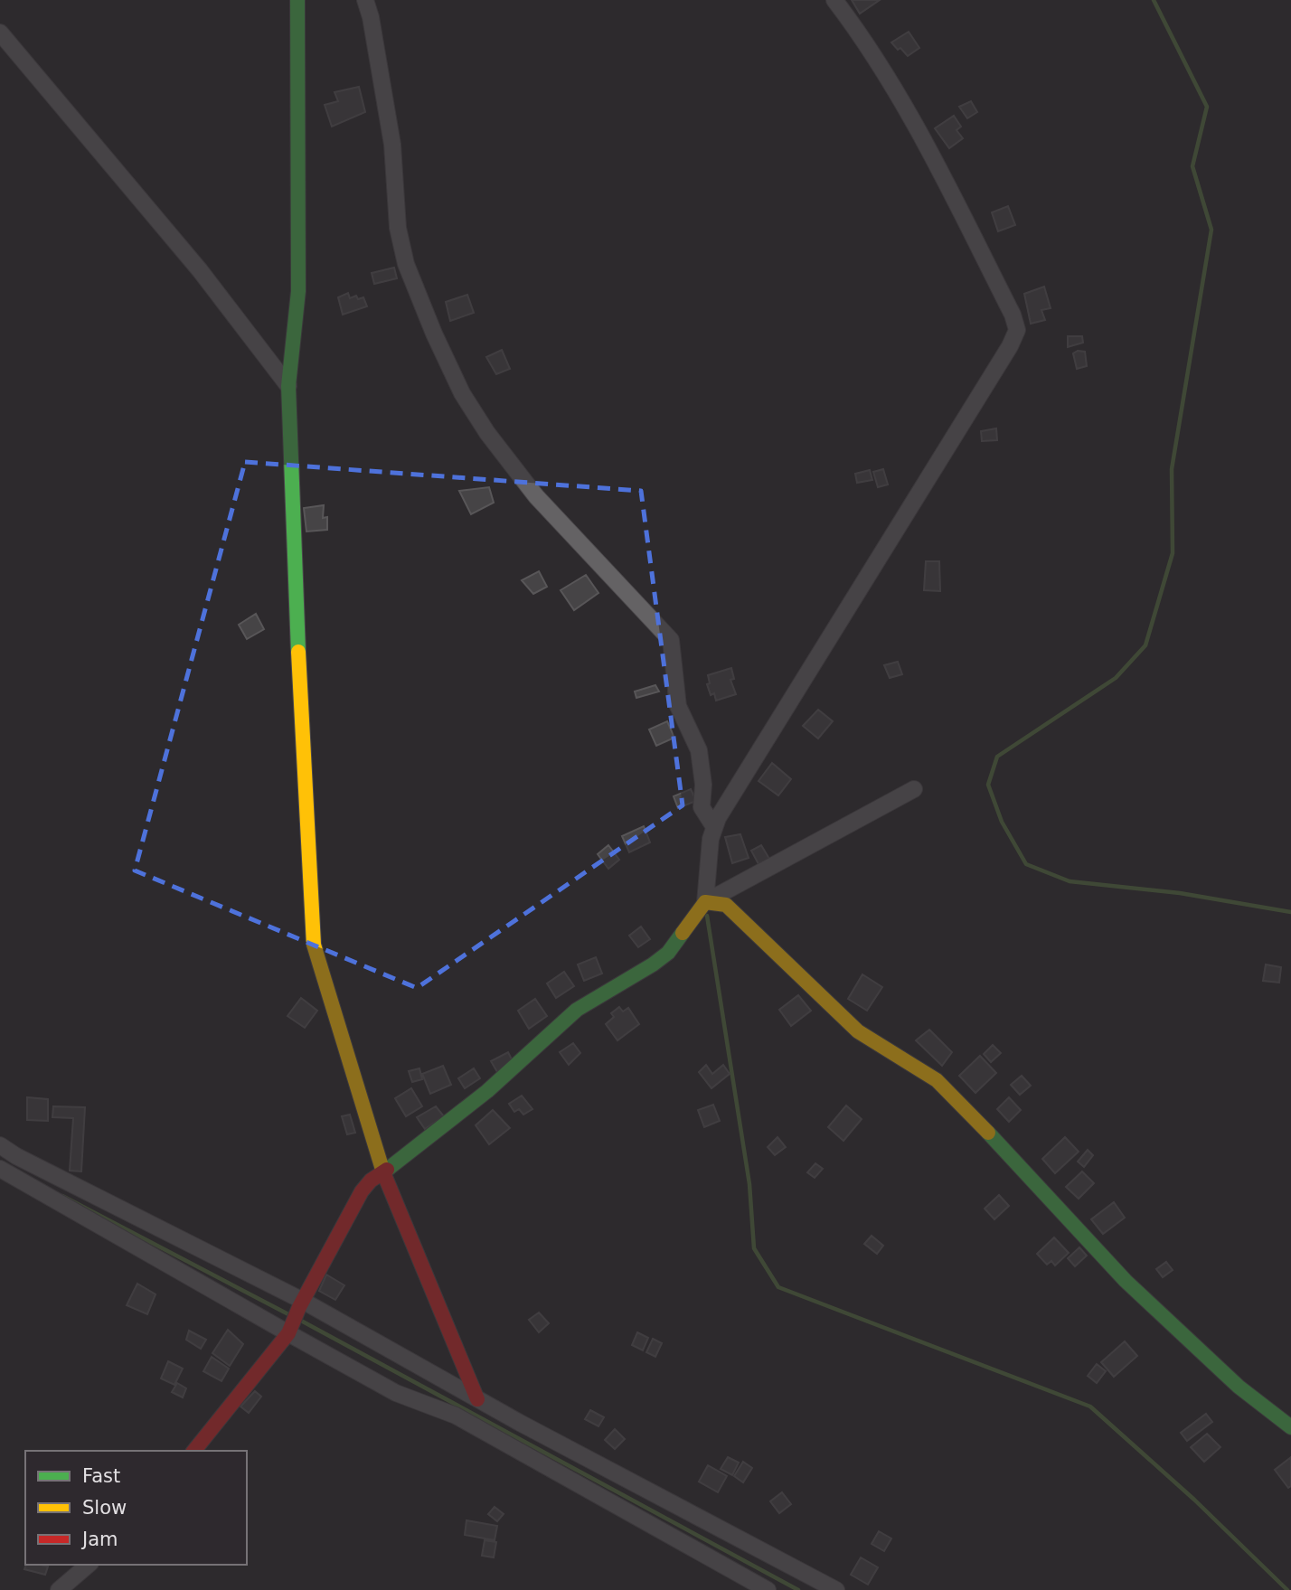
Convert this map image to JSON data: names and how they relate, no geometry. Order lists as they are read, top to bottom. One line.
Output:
{"legend":["Fast","Slow","Jam"]}
